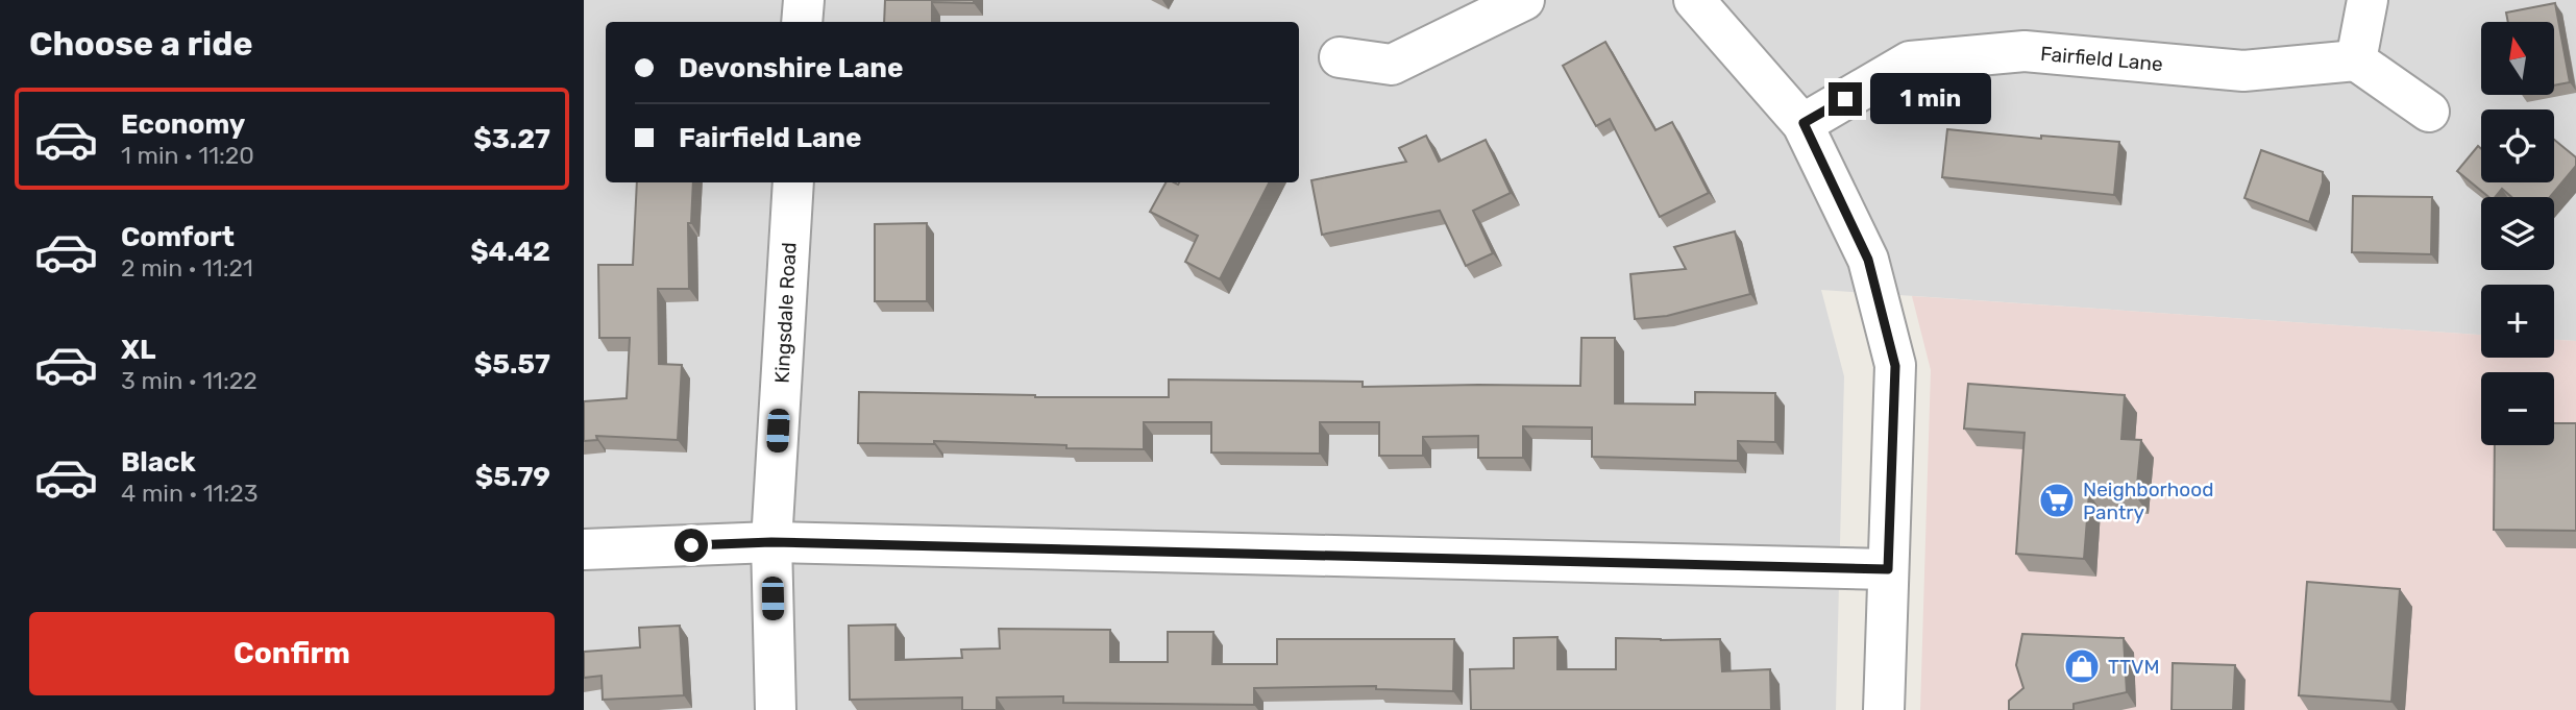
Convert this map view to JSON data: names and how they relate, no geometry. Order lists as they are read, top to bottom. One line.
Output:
{"streets":{"street":["Fairfield Lane","Kingsdale Road"]},"places":{"supermarket":["Neighborhood Pantry"],"shop":["TTVM"]},"north":"top","page":{"heading":"Choose a ride","map_buttons":["+","−"],"banner":["Devonshire Lane","Fairfield Lane"],"bubble":"1 min","list":[{"name":"Economy","note":"1 min · 11:20","value":"$3.27"},{"name":"Comfort","note":"2 min · 11:21","value":"$4.42"},{"name":"XL","note":"3 min · 11:22","value":"$5.57"},{"name":"Black","note":"4 min · 11:23","value":"$5.79"}],"buttons":"Confirm"}}
